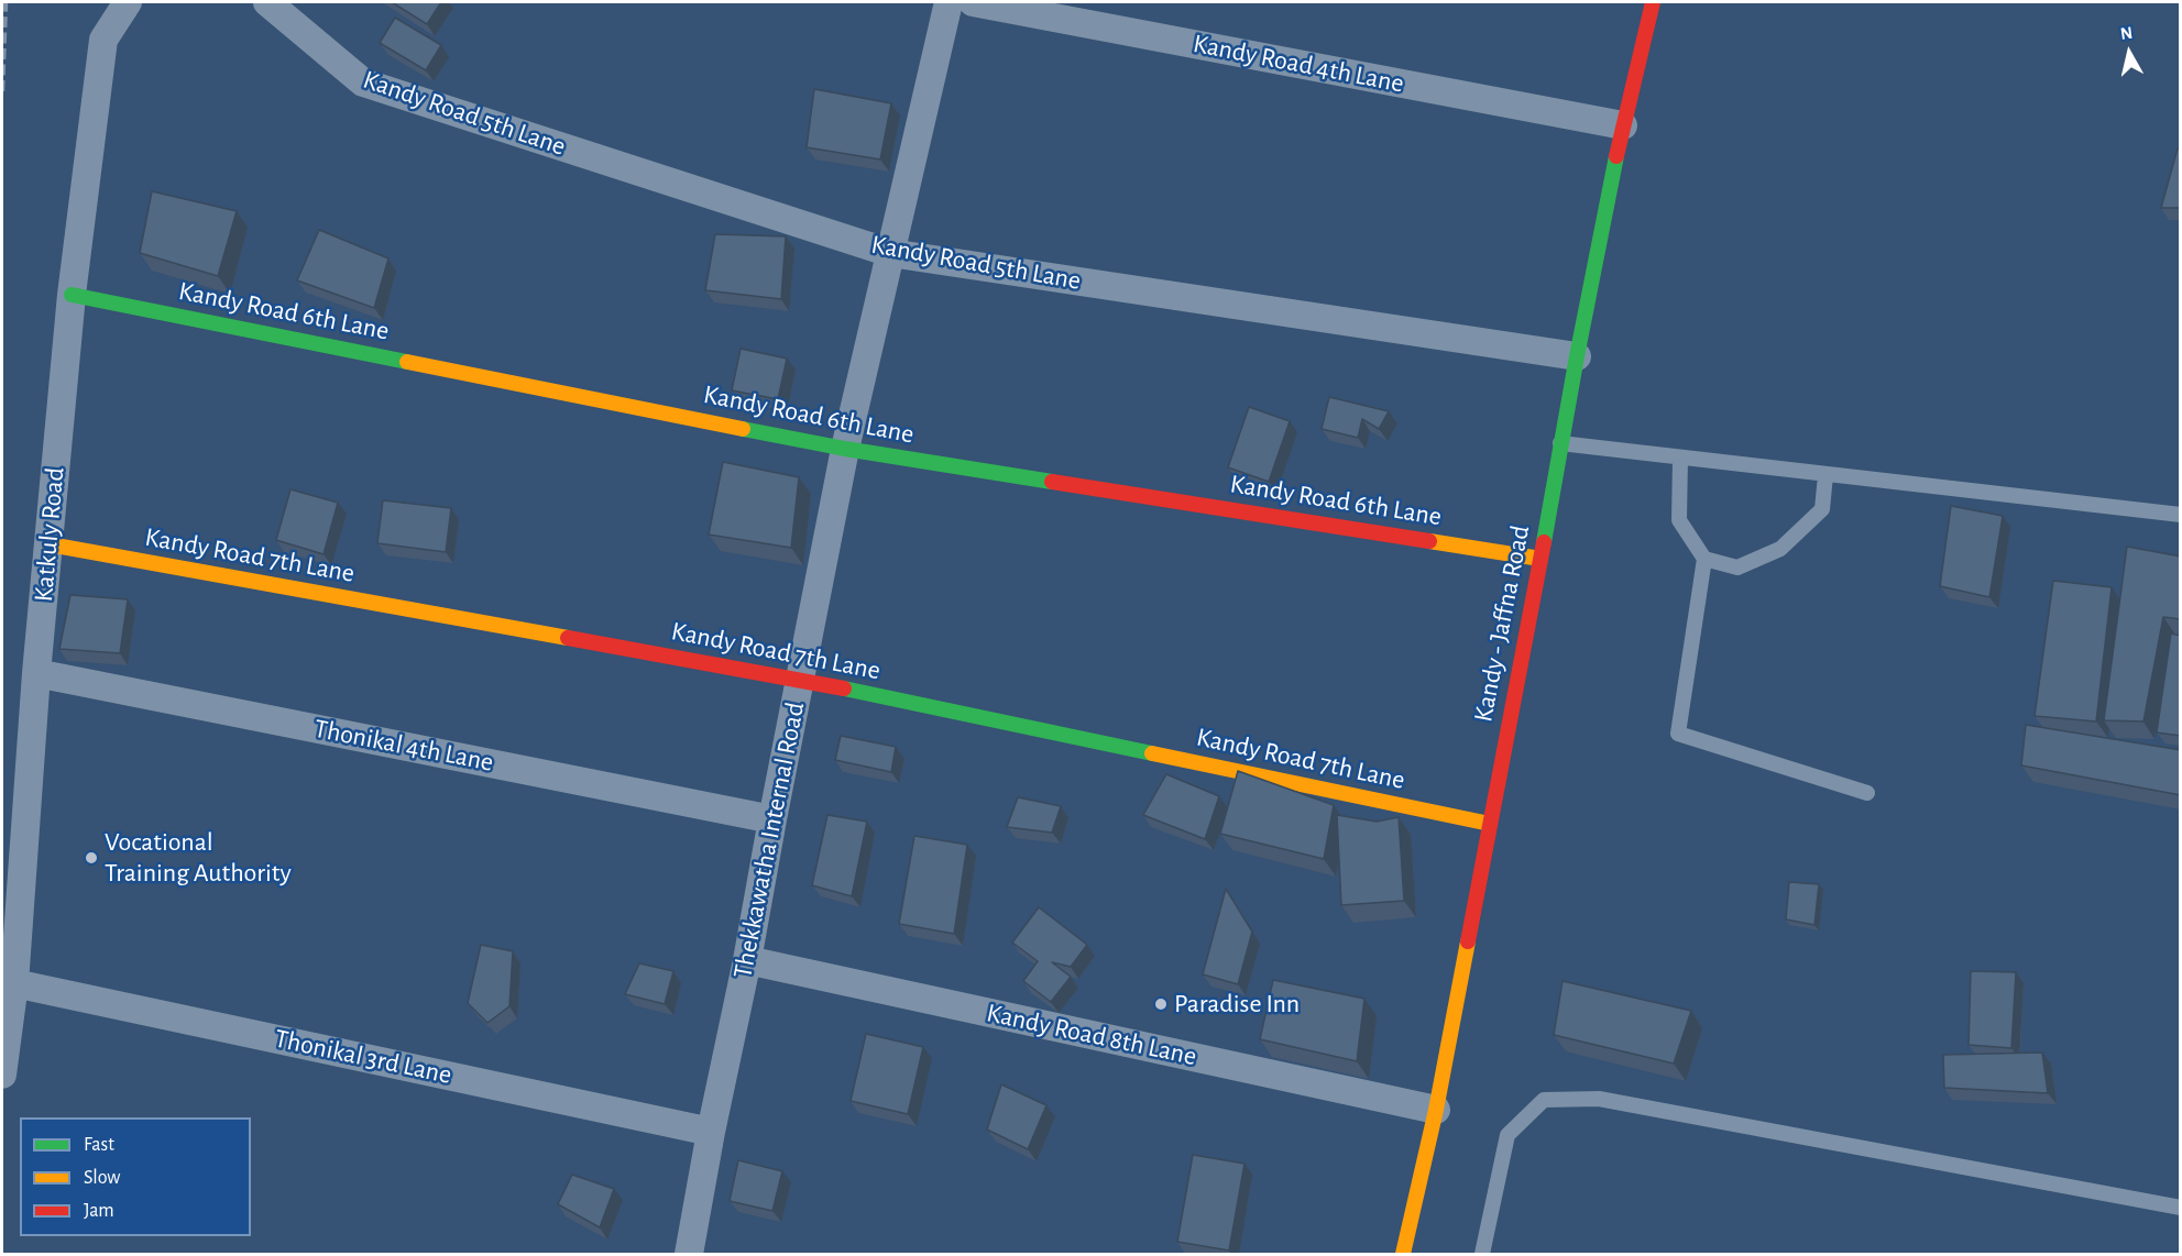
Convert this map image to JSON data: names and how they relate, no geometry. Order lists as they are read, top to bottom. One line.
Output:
{"streets":{"main road":["Kandy Road 6th Lane","Kandy Road 7th Lane","Kandy - Jaffna Road"],"street":["Kandy Road 4th Lane","Kandy Road 5th Lane","Katkuly Road","Thonikal 4th Lane","Thekkawatha Internal Road","Kandy Road 8th Lane","Thonikal 3rd Lane"]},"crossings":[["Kandy Road 4th Lane","Kandy - Jaffna Road"],["Kandy Road 5th Lane","Kandy - Jaffna Road"],["Kandy Road 5th Lane","Thekkawatha Internal Road"],["Kandy Road 6th Lane","Katkuly Road"],["Kandy Road 6th Lane","Kandy - Jaffna Road"],["Kandy Road 6th Lane","Thekkawatha Internal Road"],["Katkuly Road","Kandy Road 7th Lane"],["Katkuly Road","Thonikal 4th Lane"],["Katkuly Road","Thonikal 3rd Lane"],["Kandy Road 7th Lane","Kandy - Jaffna Road"],["Kandy Road 7th Lane","Thekkawatha Internal Road"],["Kandy - Jaffna Road","Kandy Road 8th Lane"],["Thonikal 4th Lane","Thekkawatha Internal Road"],["Thekkawatha Internal Road","Kandy Road 8th Lane"],["Thekkawatha Internal Road","Thonikal 3rd Lane"]],"places":["Vocational Training Authority","Paradise Inn"],"legend":["Fast","Slow","Jam"],"north":"top"}
